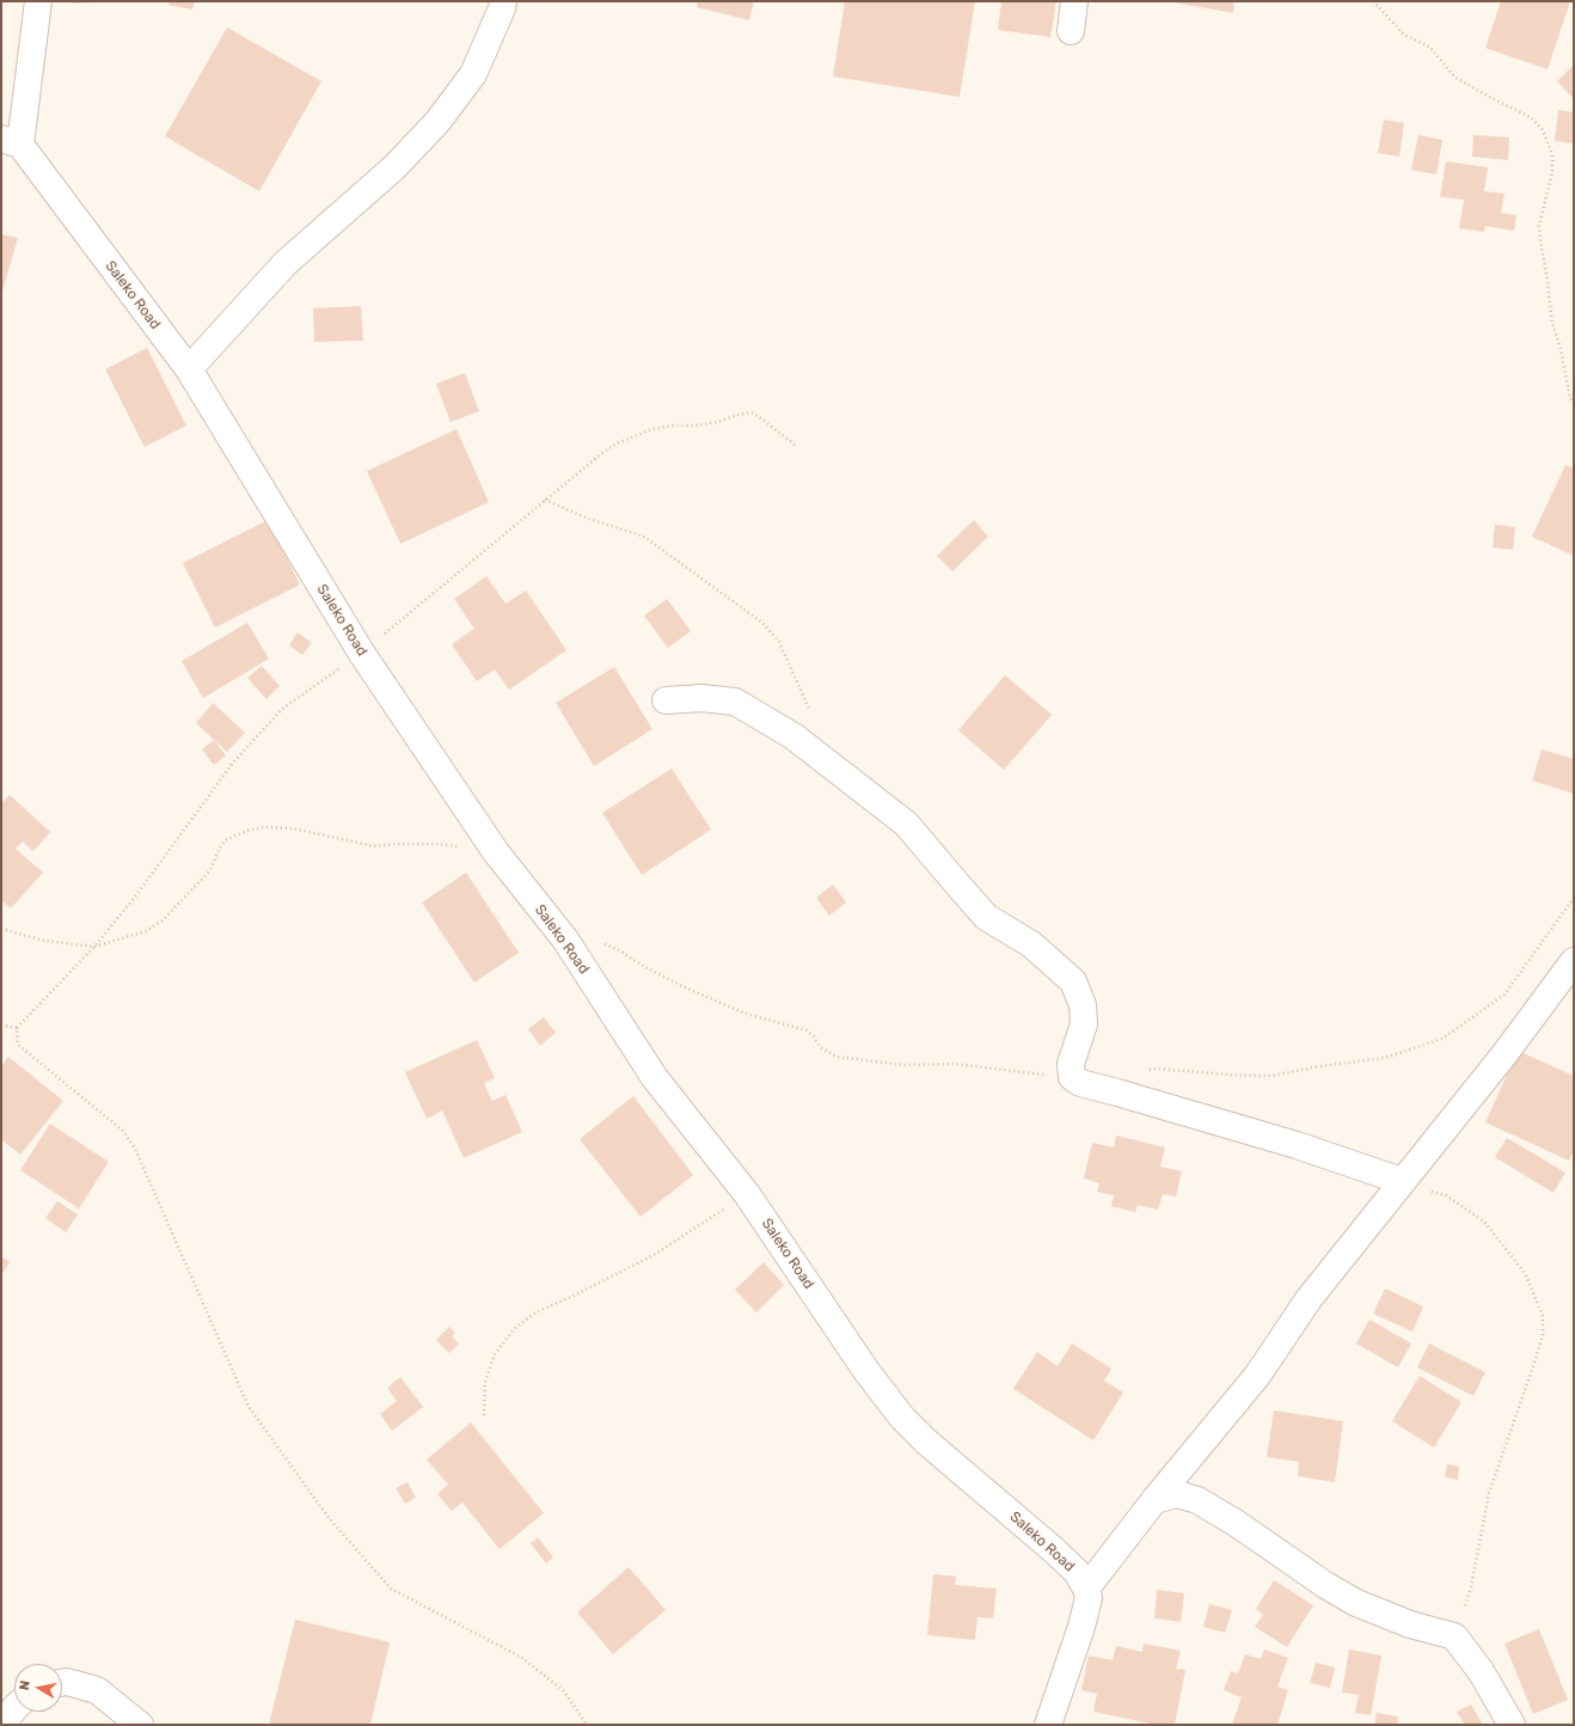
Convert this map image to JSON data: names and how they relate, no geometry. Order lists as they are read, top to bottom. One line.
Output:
{"streets":{"street":["Saleko Road"]},"north":"left"}
